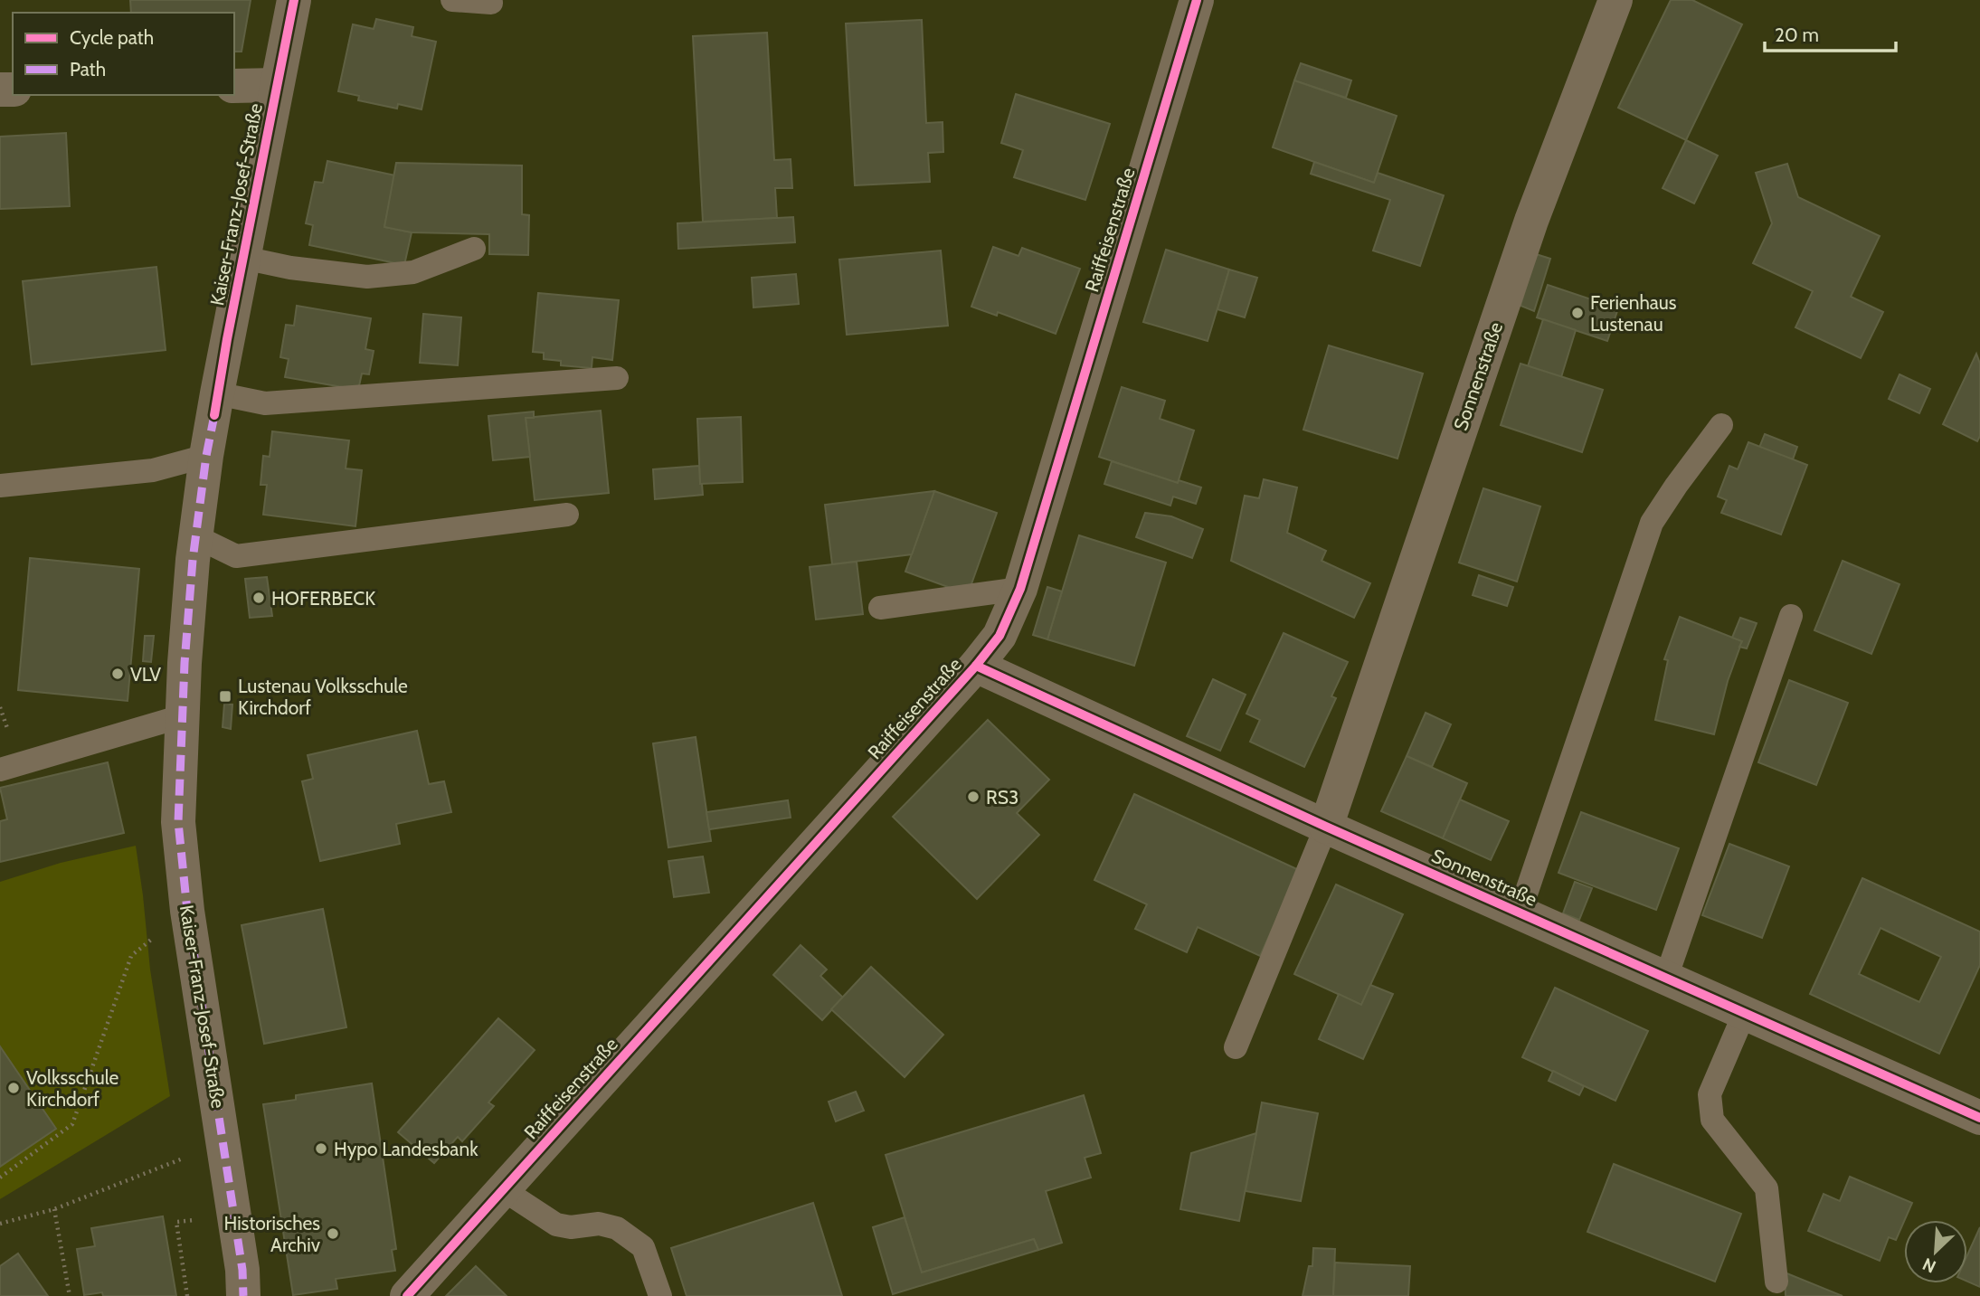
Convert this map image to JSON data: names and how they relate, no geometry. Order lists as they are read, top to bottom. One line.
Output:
{"streets":{"street":["Kaiser-Franz-Josef-Straße","Raiffeisenstraße","Sonnenstraße"]},"crossings":[["Raiffeisenstraße","Sonnenstraße"]],"places":{"other":["Ferienhaus Lustenau","HOFERBECK","VLV","RS3","Volksschule Kirchdorf","Hypo Landesbank","Historisches Archiv"],"transit":["Lustenau Volksschule Kirchdorf"]},"legend":["Cycle path","Path"],"scale_bar":"20 m","north":"bottom left"}
